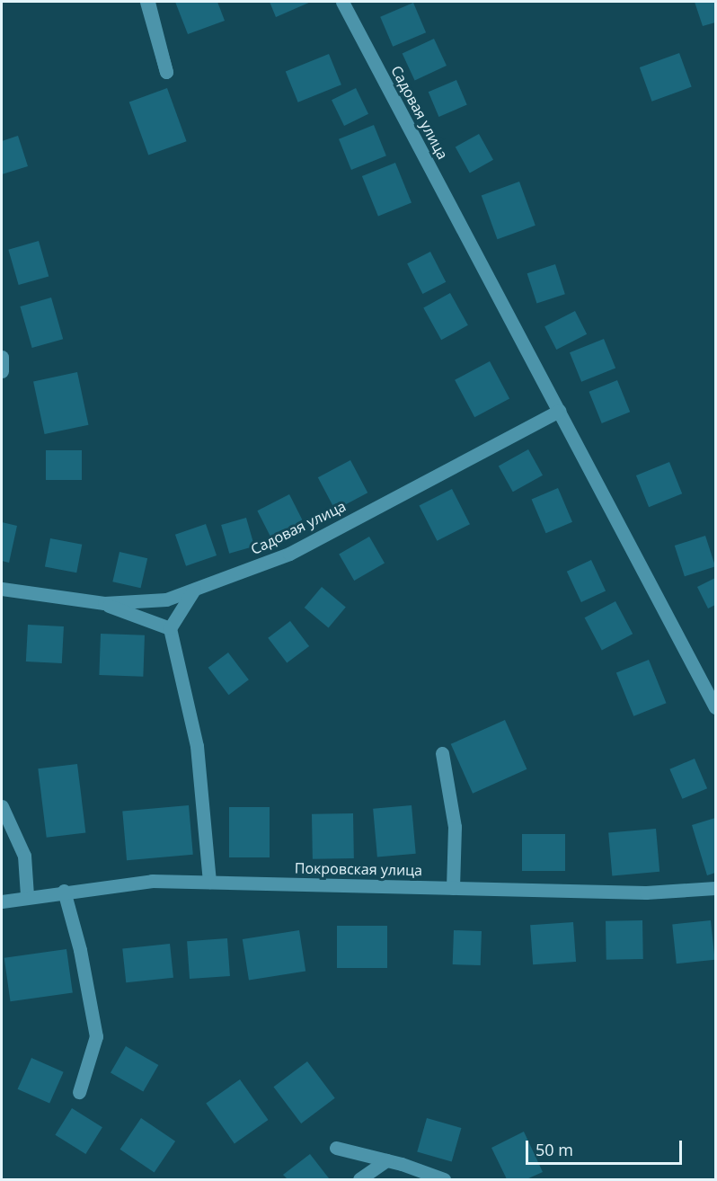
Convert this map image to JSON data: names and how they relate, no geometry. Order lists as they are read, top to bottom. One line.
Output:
{"streets":{"street":["Садовая улица","Покровская улица"]},"scale_bar":"50 m"}
